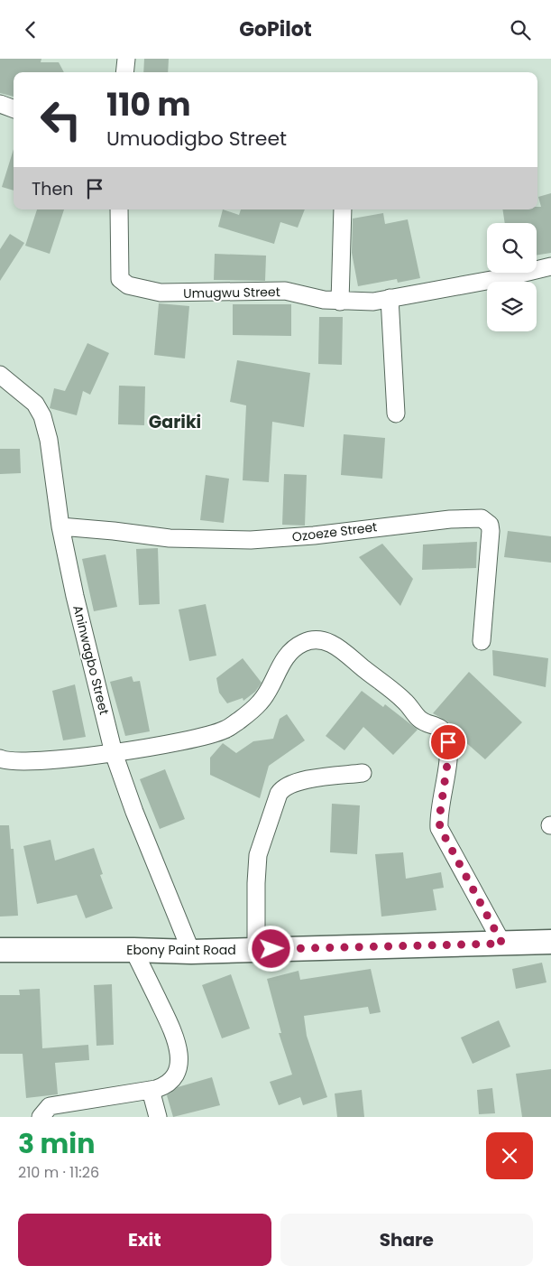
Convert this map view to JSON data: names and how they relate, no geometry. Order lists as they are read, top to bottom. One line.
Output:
{"streets":{"street":["Umugwu Street","Ozoeze Street","Aninwagbo Street","Ebony Paint Road"]},"crossings":[["Ozoeze Street","Aninwagbo Street"],["Aninwagbo Street","Ebony Paint Road"]],"districts":["Gariki"],"page":{"header":"GoPilot","turn":["110 m","Umuodigbo Street"],"then":"Then","heading":["3 min","210 m · 11:26"],"buttons":["Exit","Share"]}}
